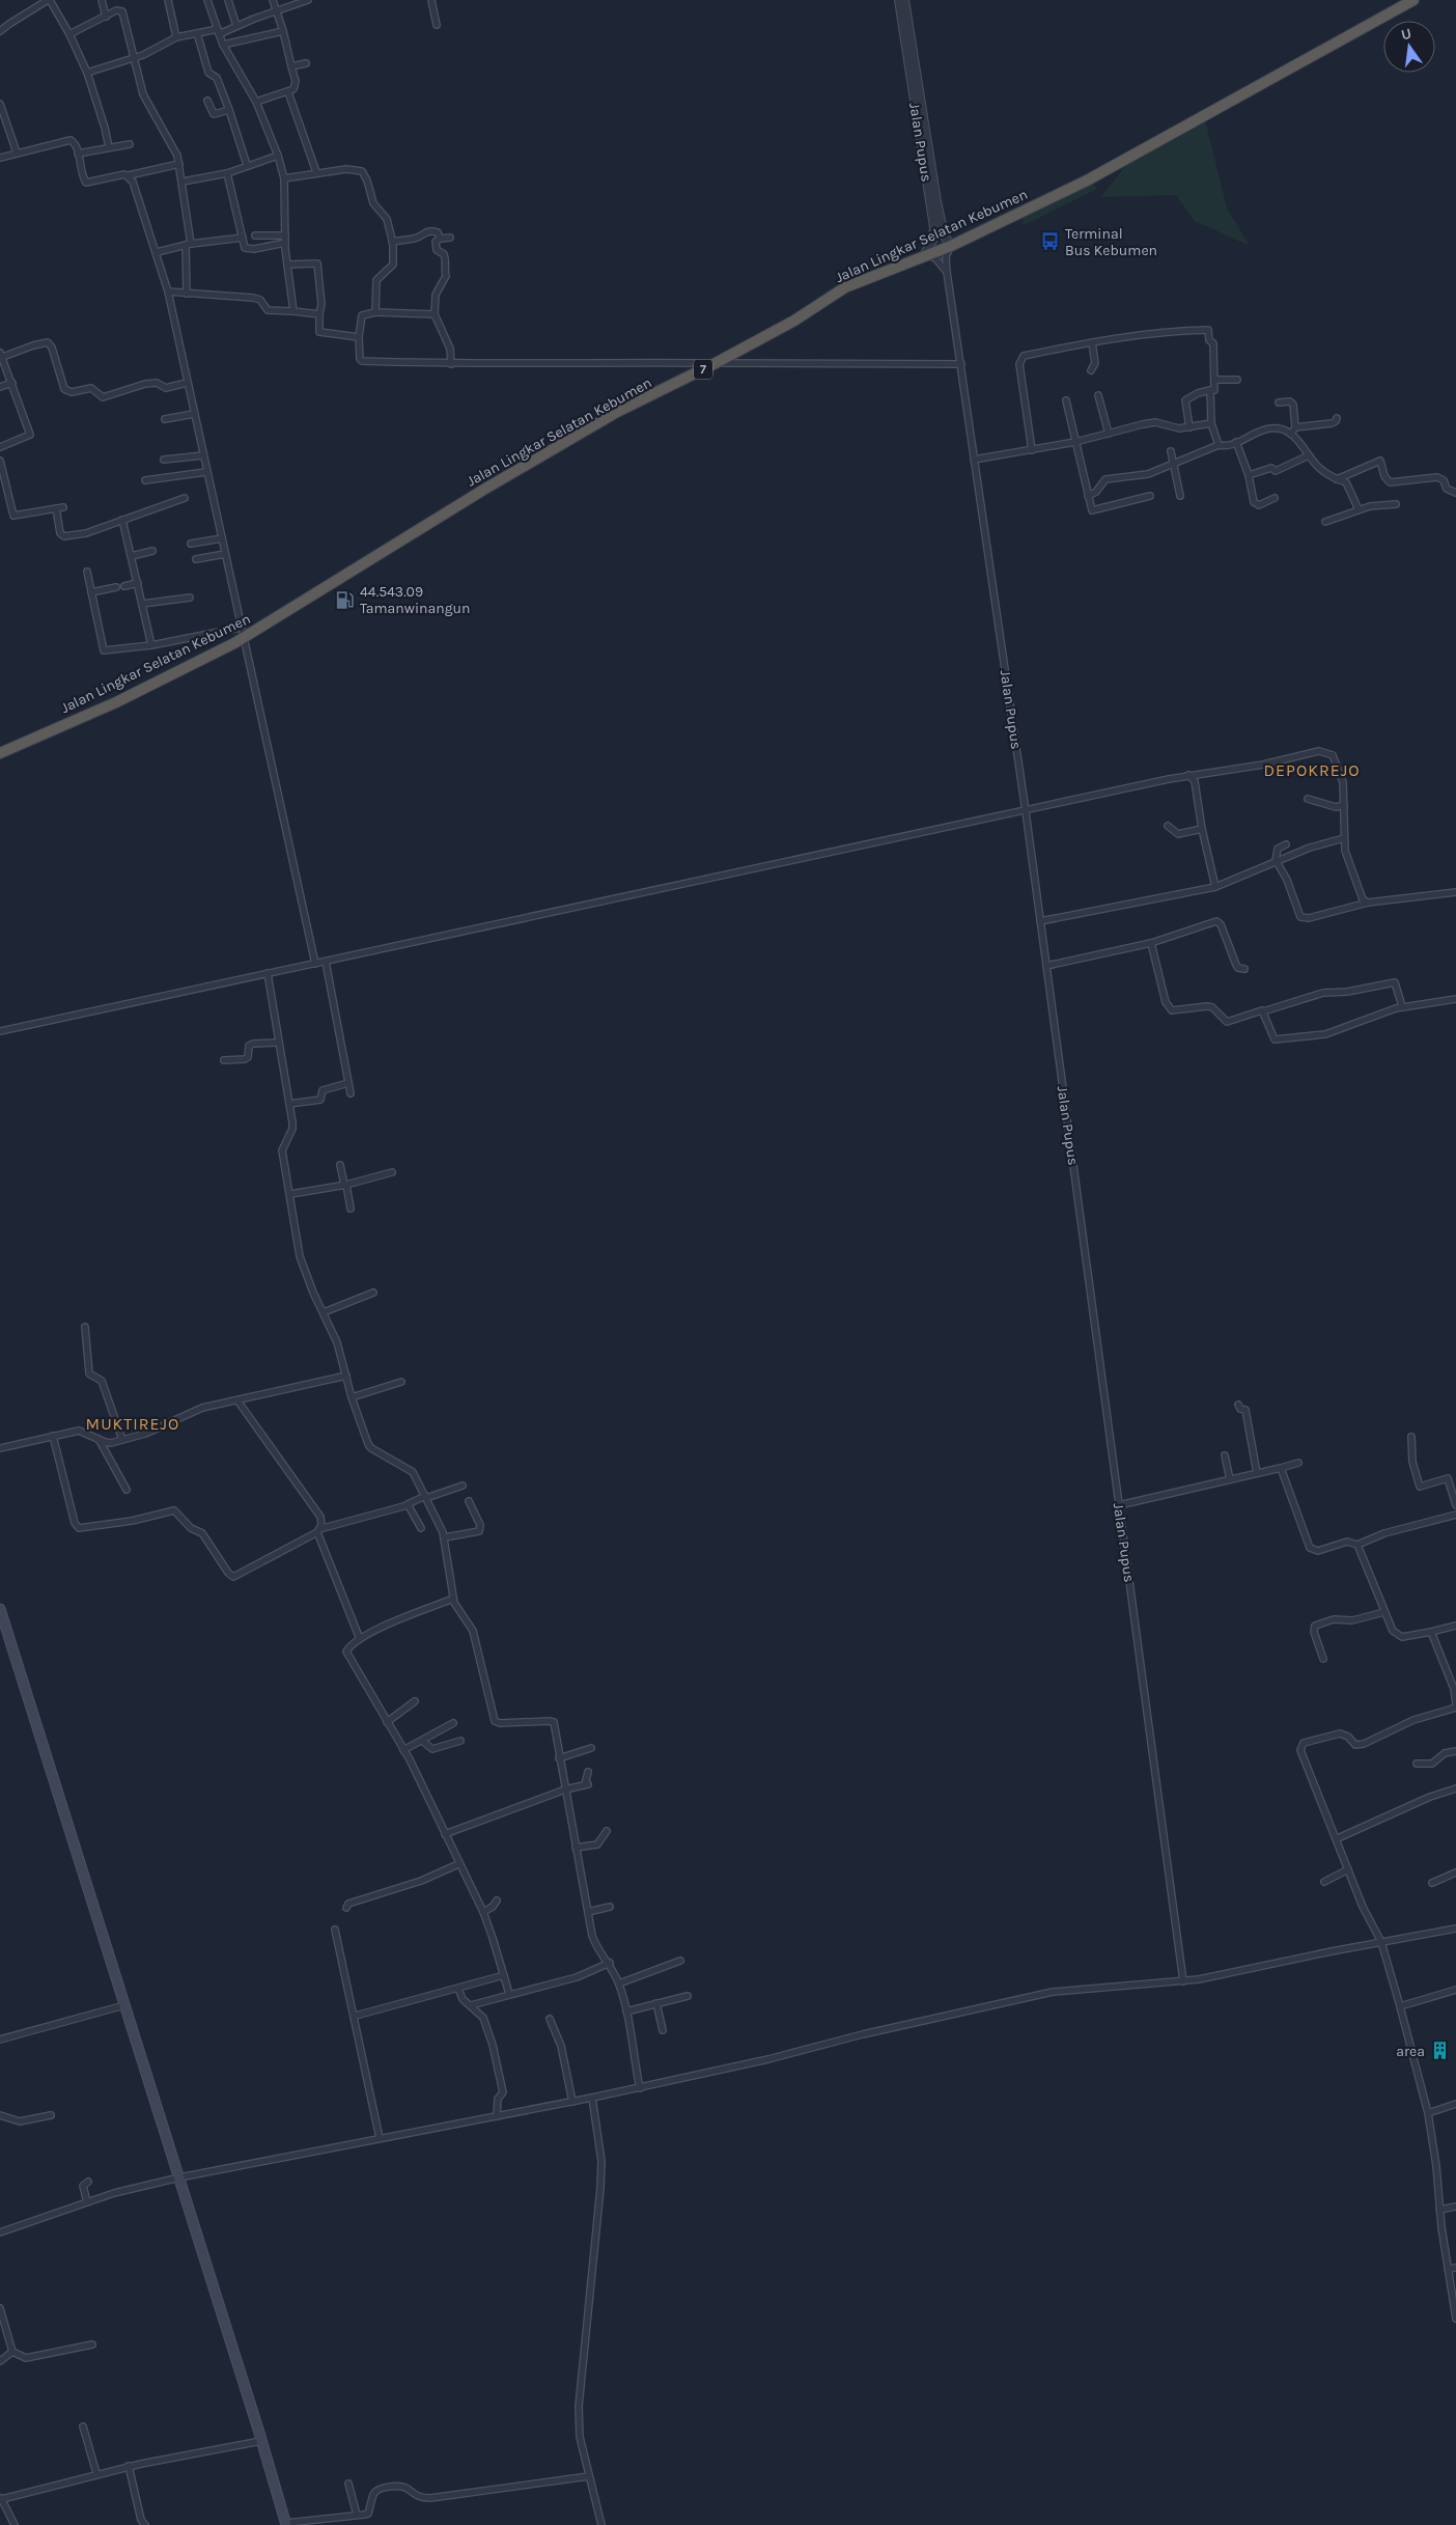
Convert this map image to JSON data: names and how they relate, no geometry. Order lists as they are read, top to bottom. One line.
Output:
{"streets":{"highway":["Jalan Lingkar Selatan Kebumen","7"],"street":["Jalan Pupus"]},"crossings":[["Jalan Pupus","Jalan Lingkar Selatan Kebumen"]],"districts":["DEPOKREJO","MUKTIREJO"],"places":{"bus stop":["Terminal Bus Kebumen"],"fuel station":["44.543.09 Tamanwinangun"],"building":["area"]},"north":"top"}
